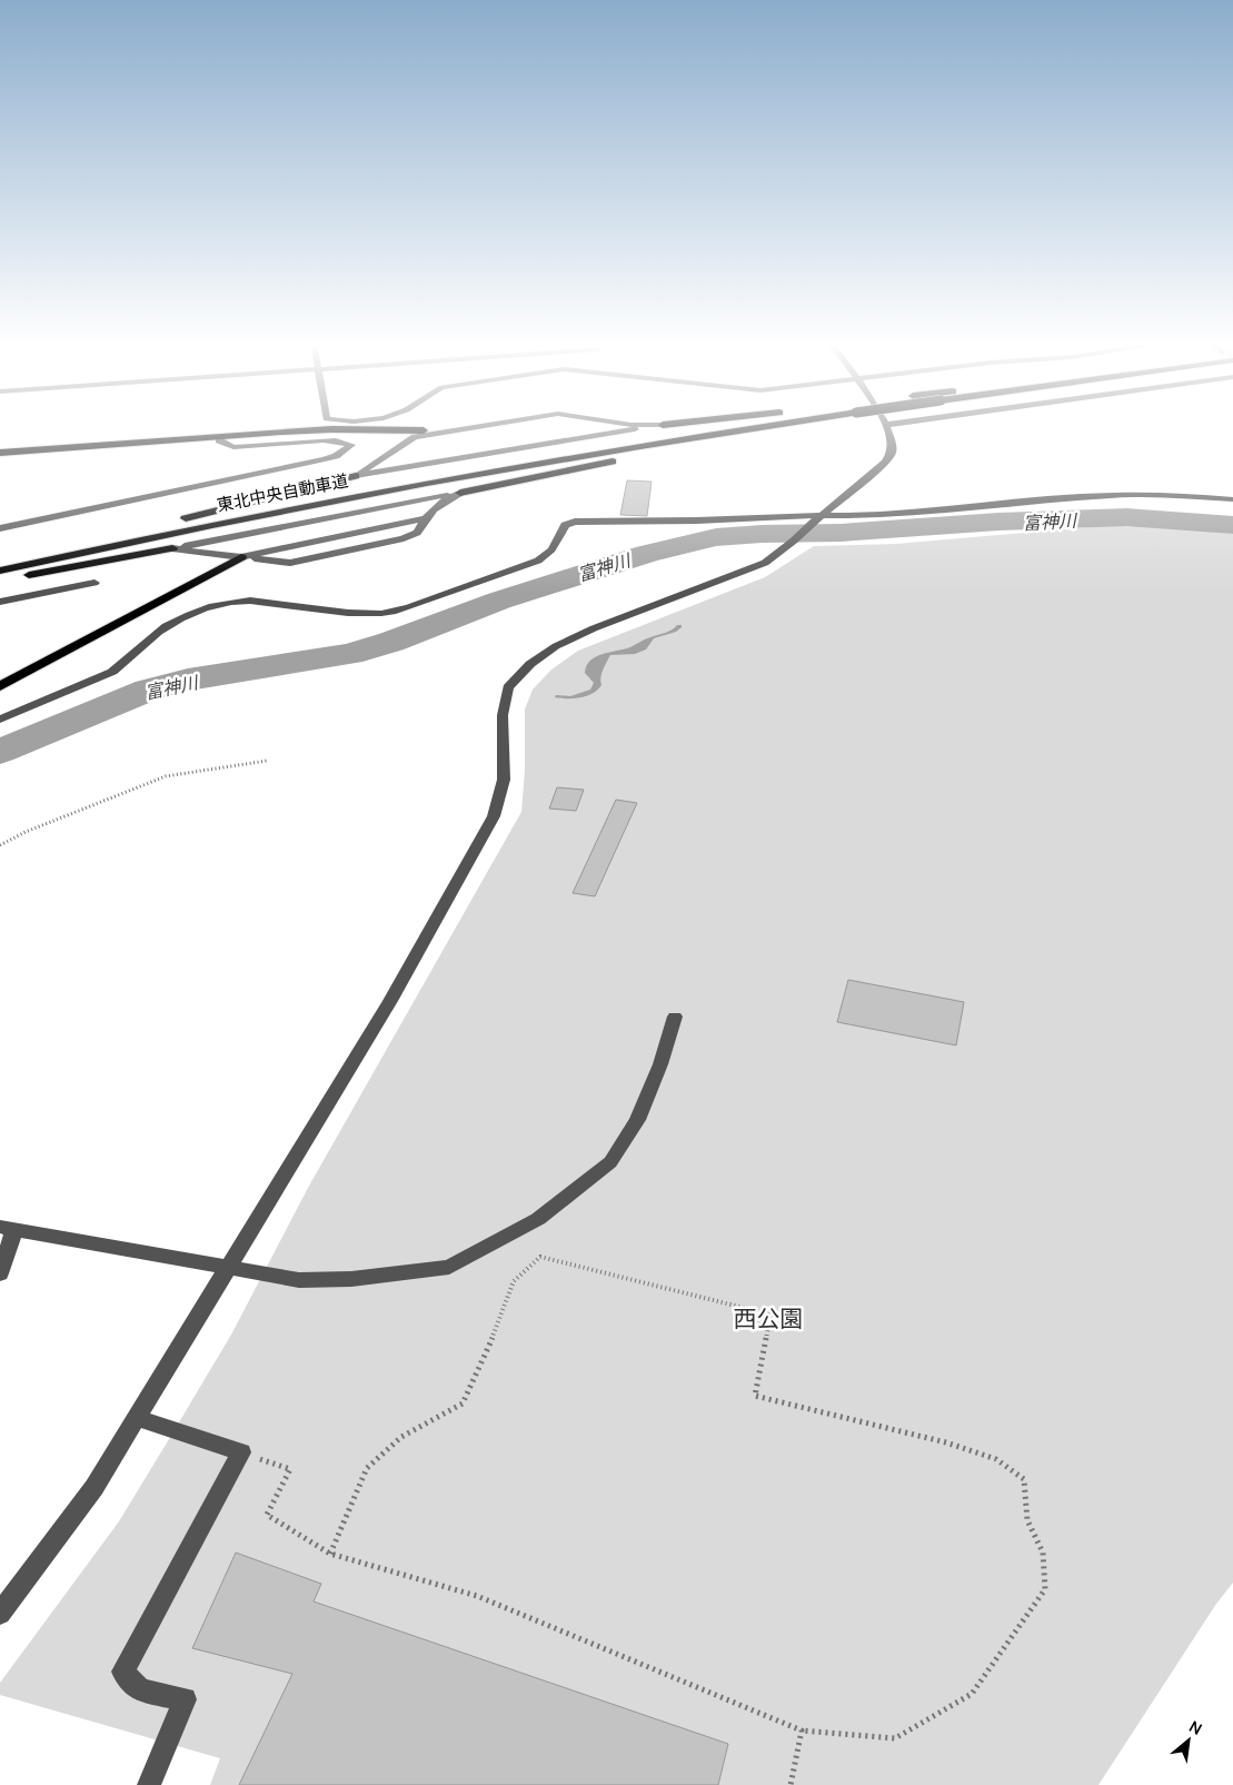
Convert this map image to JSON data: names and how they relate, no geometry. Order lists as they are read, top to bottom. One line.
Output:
{"streets":{"highway":["東北中央自動車道"]},"water":["富神川"],"parks":["西公園"],"north":"top right"}
